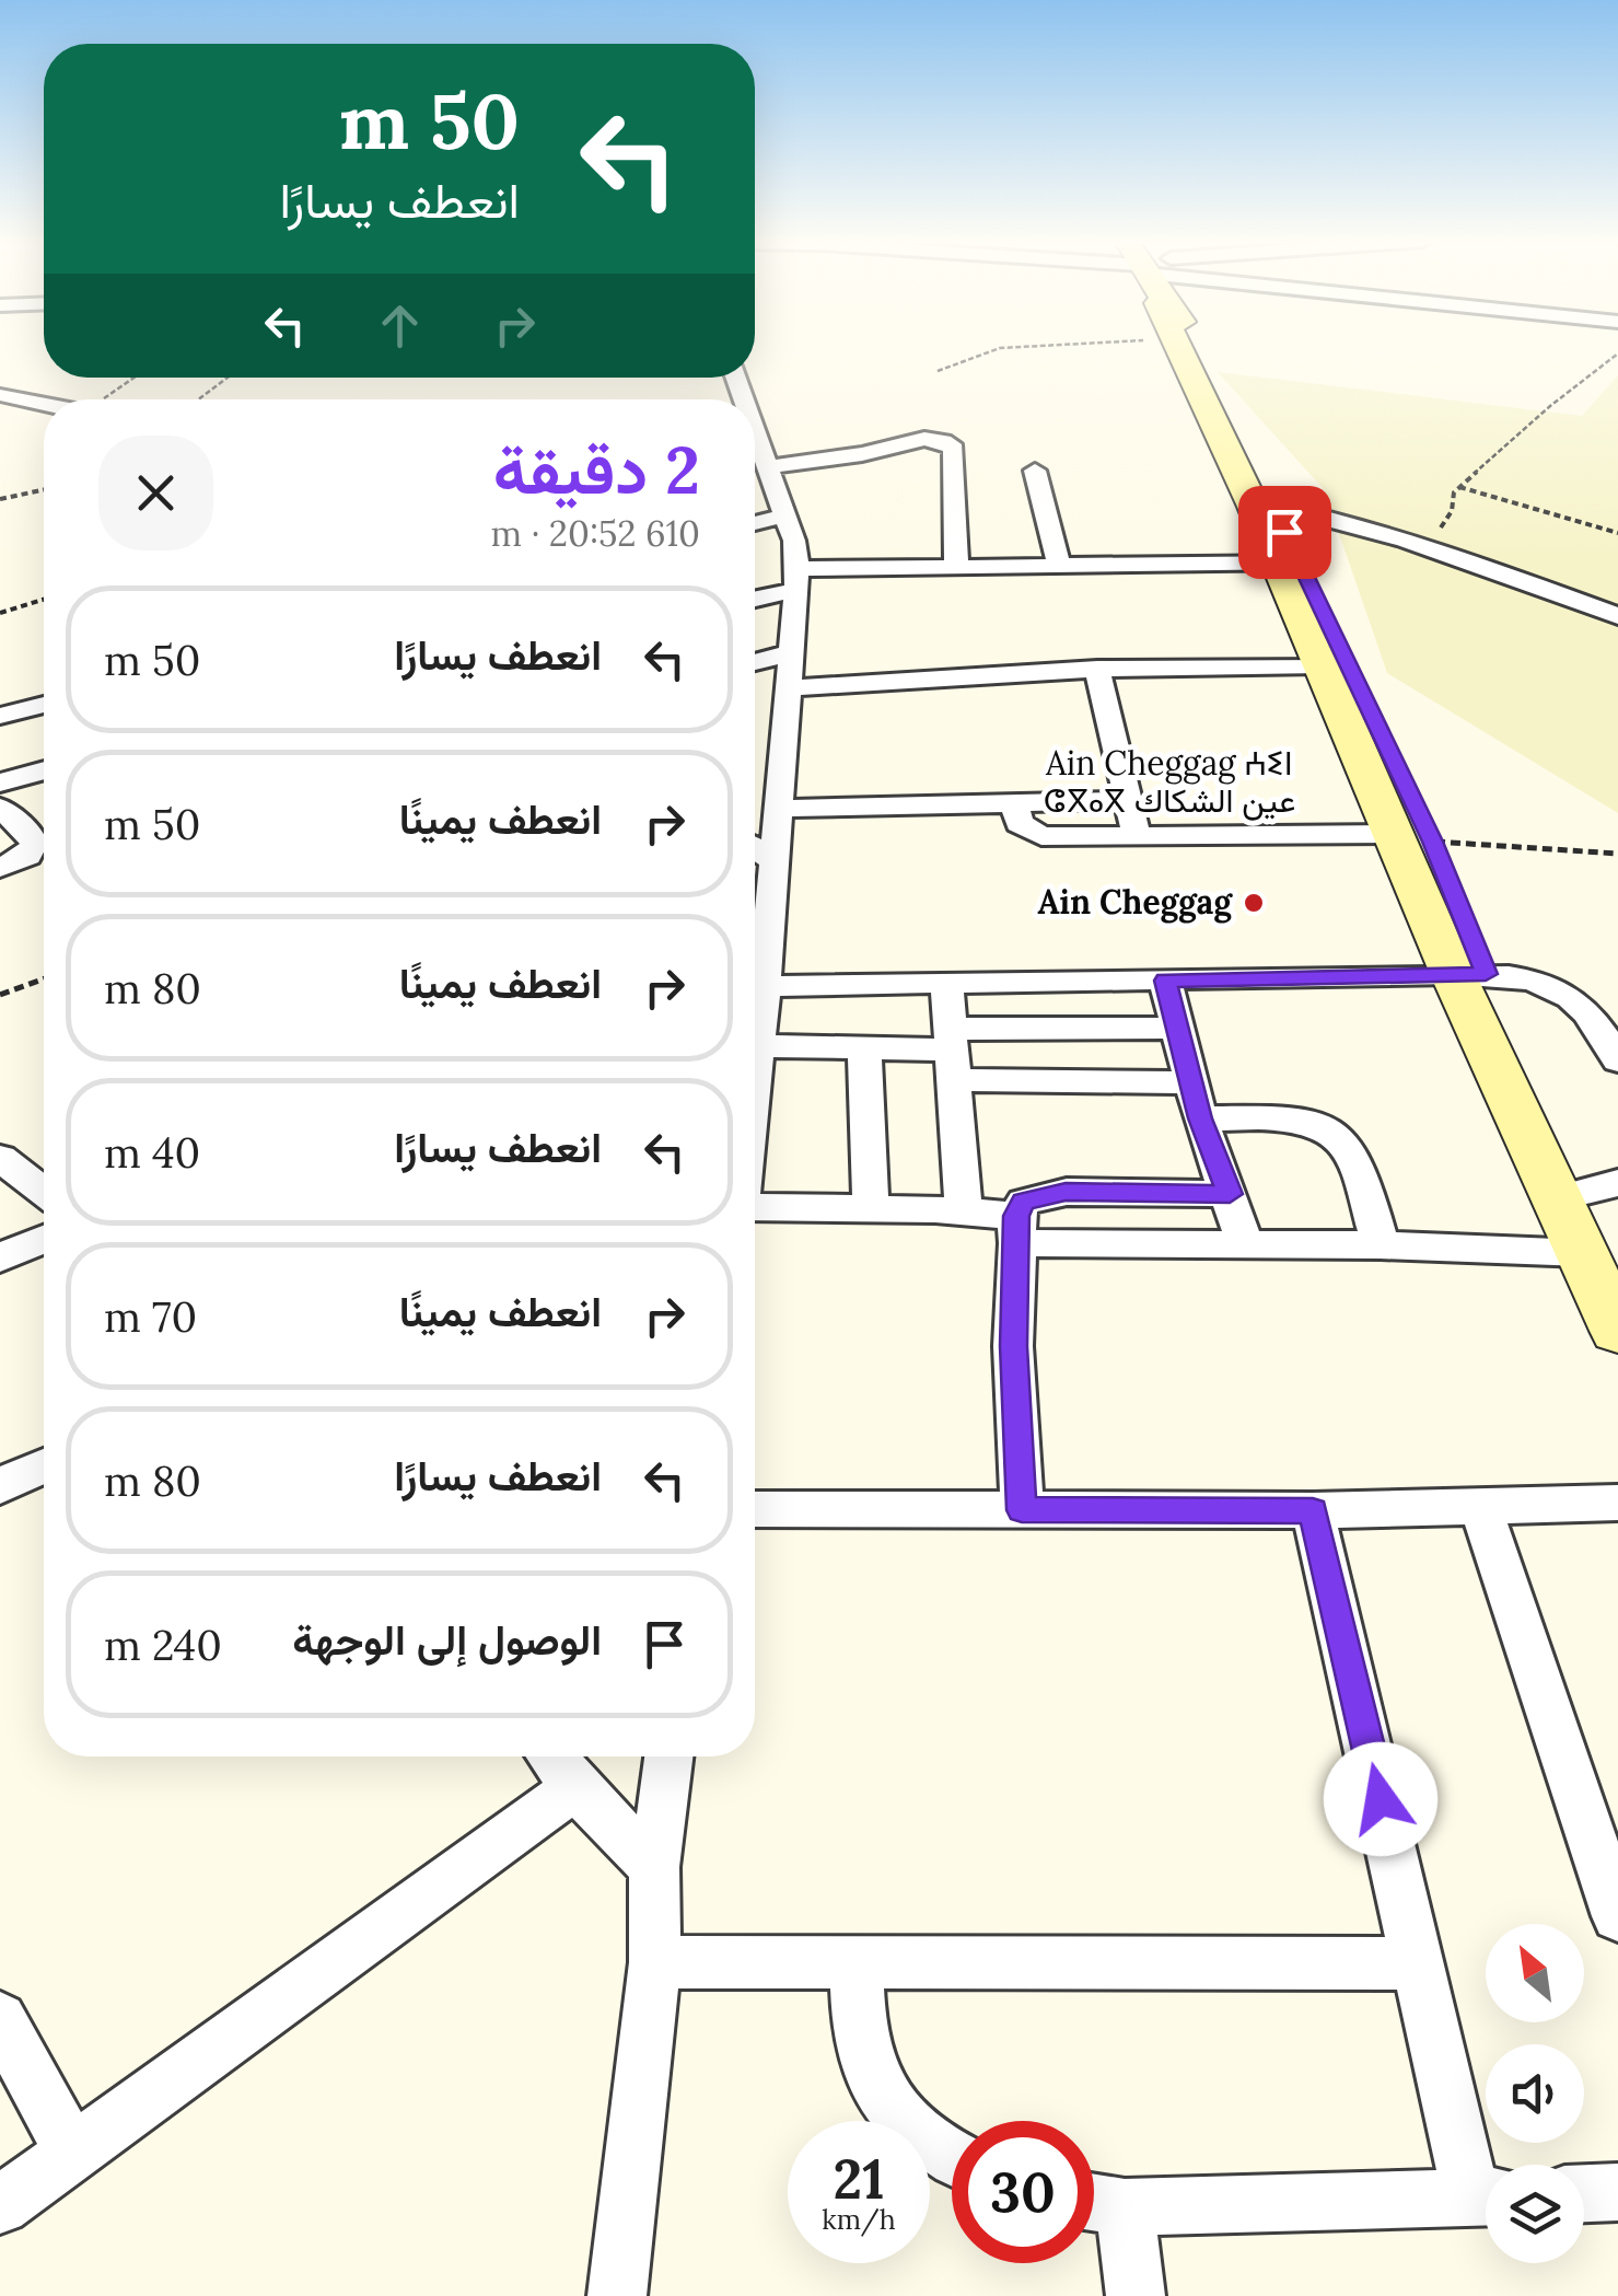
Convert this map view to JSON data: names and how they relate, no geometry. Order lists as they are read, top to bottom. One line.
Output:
{"districts":["Ain Cheggag ⵄⵉⵏ ⵛⴳⴰⴳ عين الشكاك"],"places":["Ain Cheggag"],"north":"top left","page":{"turn":["50 m","انعطف يسارًا"],"heading":["2 دقيقة","610 m · 20:52"],"list":[{"name":"انعطف يسارًا","value":"50 m"},{"name":"انعطف يمينًا","value":"50 m"},{"name":"انعطف يمينًا","value":"80 m"},{"name":"انعطف يسارًا","value":"40 m"},{"name":"انعطف يمينًا","value":"70 m"},{"name":"انعطف يسارًا","value":"80 m"},{"name":"الوصول إلى الوجهة","value":"240 m"}],"speed":"21 km/h","limit":"30"}}
